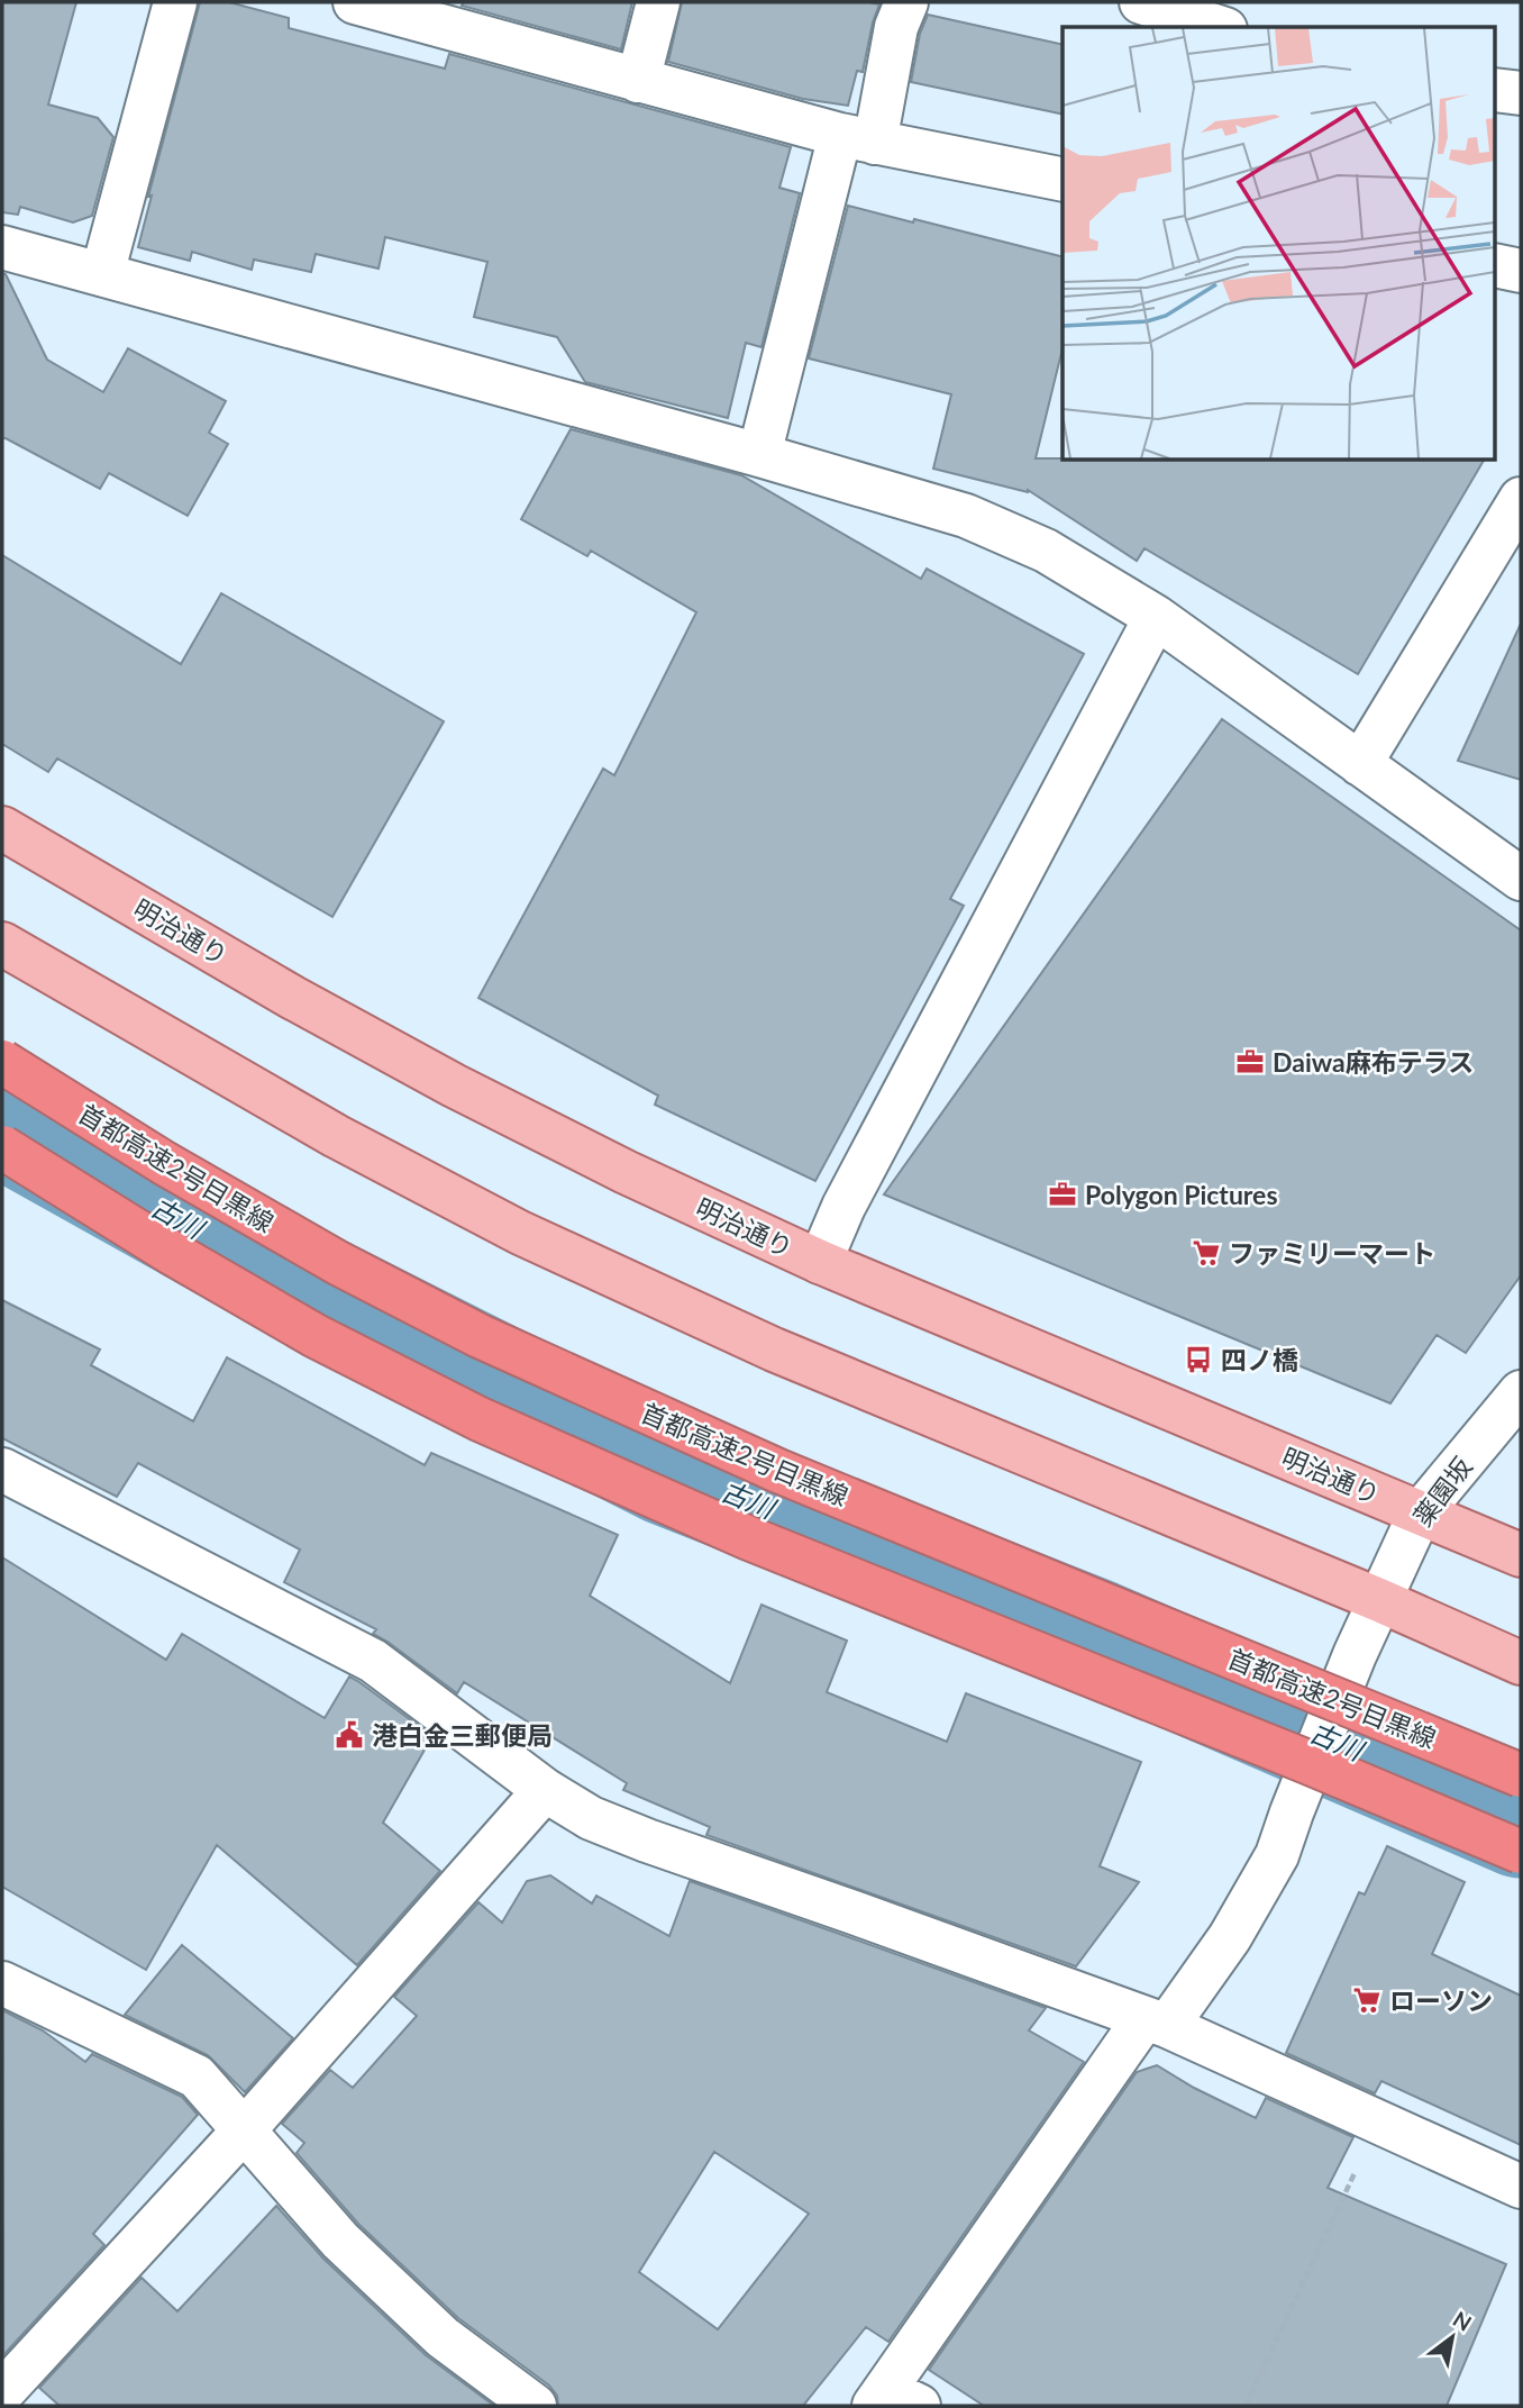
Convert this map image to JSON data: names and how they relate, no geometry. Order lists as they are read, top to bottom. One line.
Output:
{"streets":{"highway":["首都高速2号目黒線"],"main road":["明治通り"],"street":["薬園坂"]},"crossings":[["明治通り","薬園坂"]],"water":["古川"],"places":{"office":["Daiwa麻布テラス","Polygon Pictures"],"supermarket":["ファミリーマート","ローソン"],"bus stop":["四ノ橋"],"public building":["港白金三郵便局"]},"north":"top right"}
